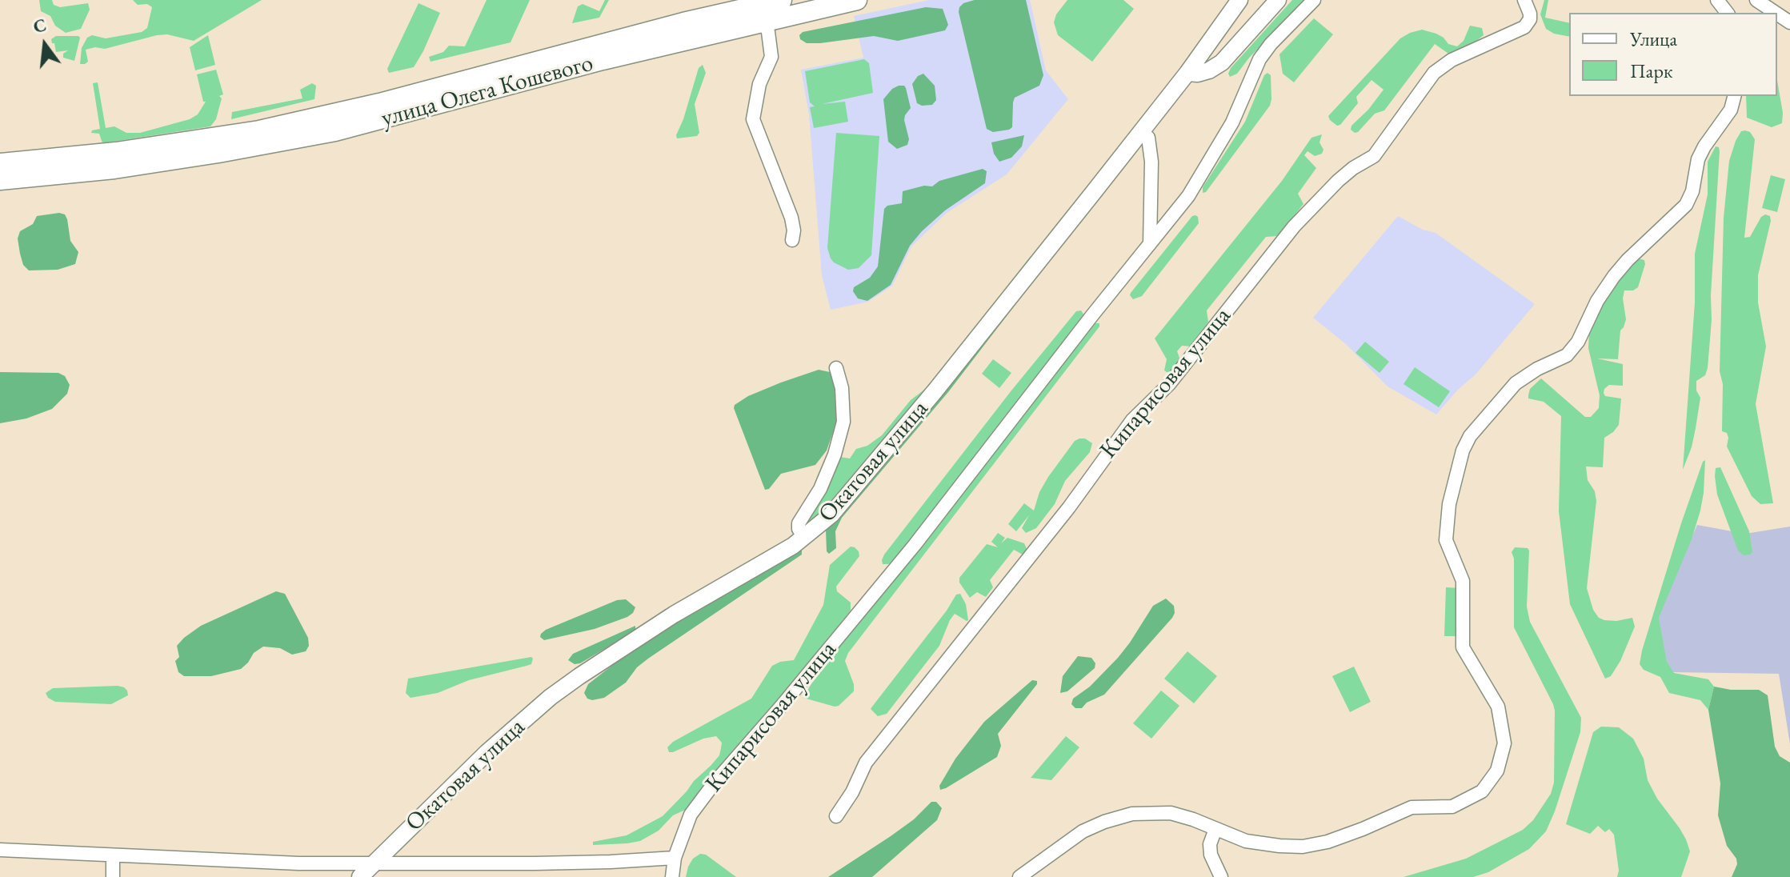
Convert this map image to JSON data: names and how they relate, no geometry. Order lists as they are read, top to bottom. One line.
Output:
{"streets":{"highway":["улица Олега Кошевого"],"main road":["Окатовая улица"],"street":["Кипарисовая улица"]},"legend":["Улица","Парк"],"north":"top"}
